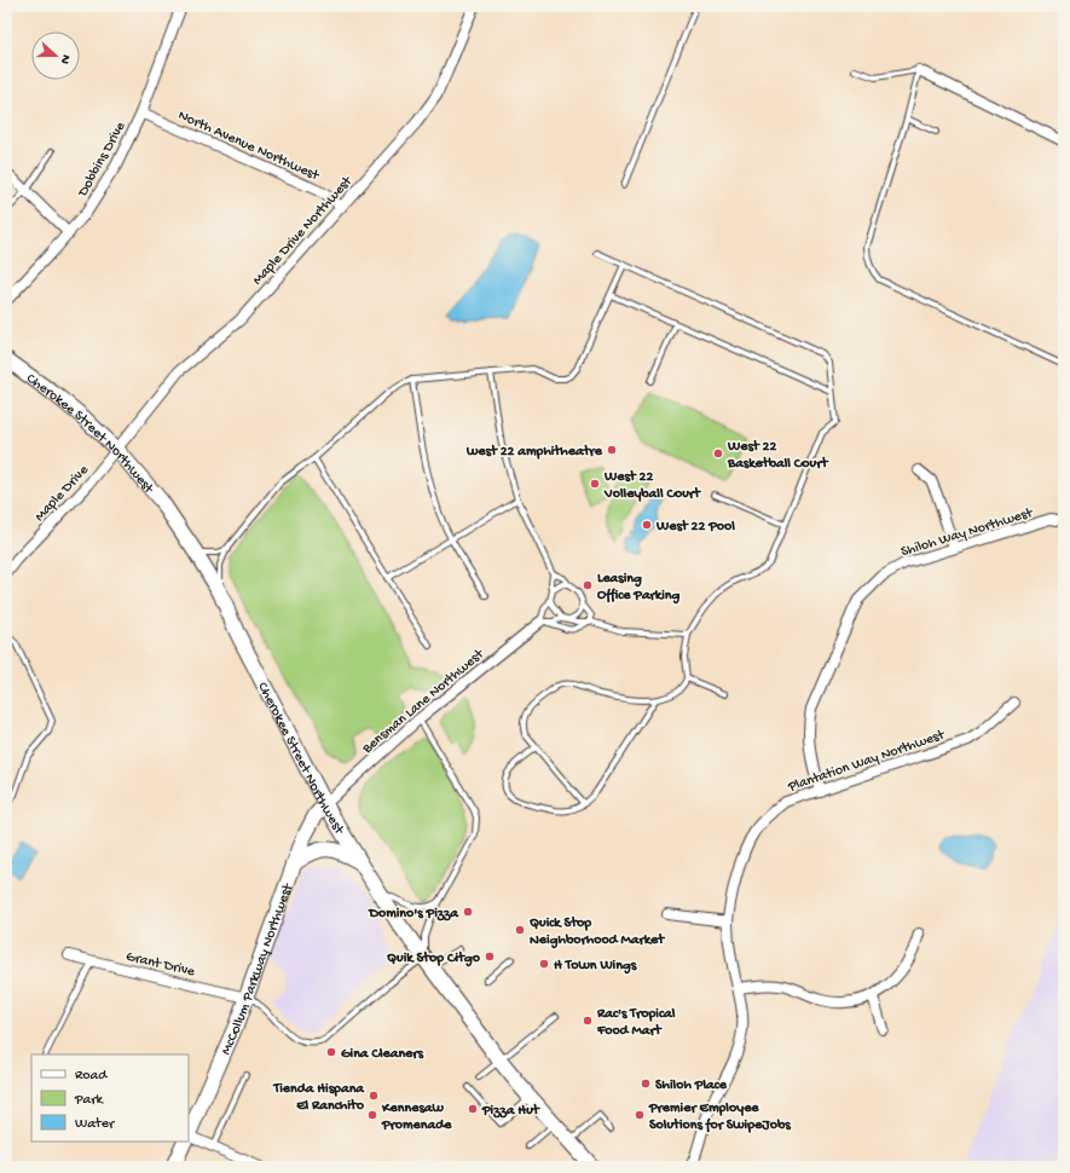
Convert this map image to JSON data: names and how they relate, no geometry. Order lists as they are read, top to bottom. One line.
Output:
{"streets":{"main road":["Cherokee Street Northwest","McCollum Parkway Northwest"],"street":["North Avenue Northwest","Dobbins Drive","Maple Drive Northwest","Maple Drive","Shiloh Way Northwest","Bensman Lane Northwest","Plantation Way Northwest","Grant Drive"]},"crossings":[["North Avenue Northwest","Dobbins Drive"],["North Avenue Northwest","Maple Drive Northwest"],["Maple Drive Northwest","Cherokee Street Northwest"],["Maple Drive Northwest","Maple Drive"],["Cherokee Street Northwest","Maple Drive"],["Cherokee Street Northwest","Bensman Lane Northwest"],["Cherokee Street Northwest","McCollum Parkway Northwest"],["Shiloh Way Northwest","Plantation Way Northwest"],["Bensman Lane Northwest","McCollum Parkway Northwest"],["Grant Drive","McCollum Parkway Northwest"]],"places":["west 22 amphitheatre","West 22 Basketball Court","West 22 Volleyball Court","West 22 Pool","Leasing Office Parking","Domino's Pizza","Quick Stop Neighborhood Market","Quik Stop Citgo","H Town Wings","Rac's Tropical Food Mart","Gina Cleaners","Shiloh Place","Tienda Hispana El Ranchito","Pizza Hut","Kennesaw Promenade","Premier Employee Solutions for SwipeJobs"],"legend":["Road","Park","Water"],"north":"right"}
